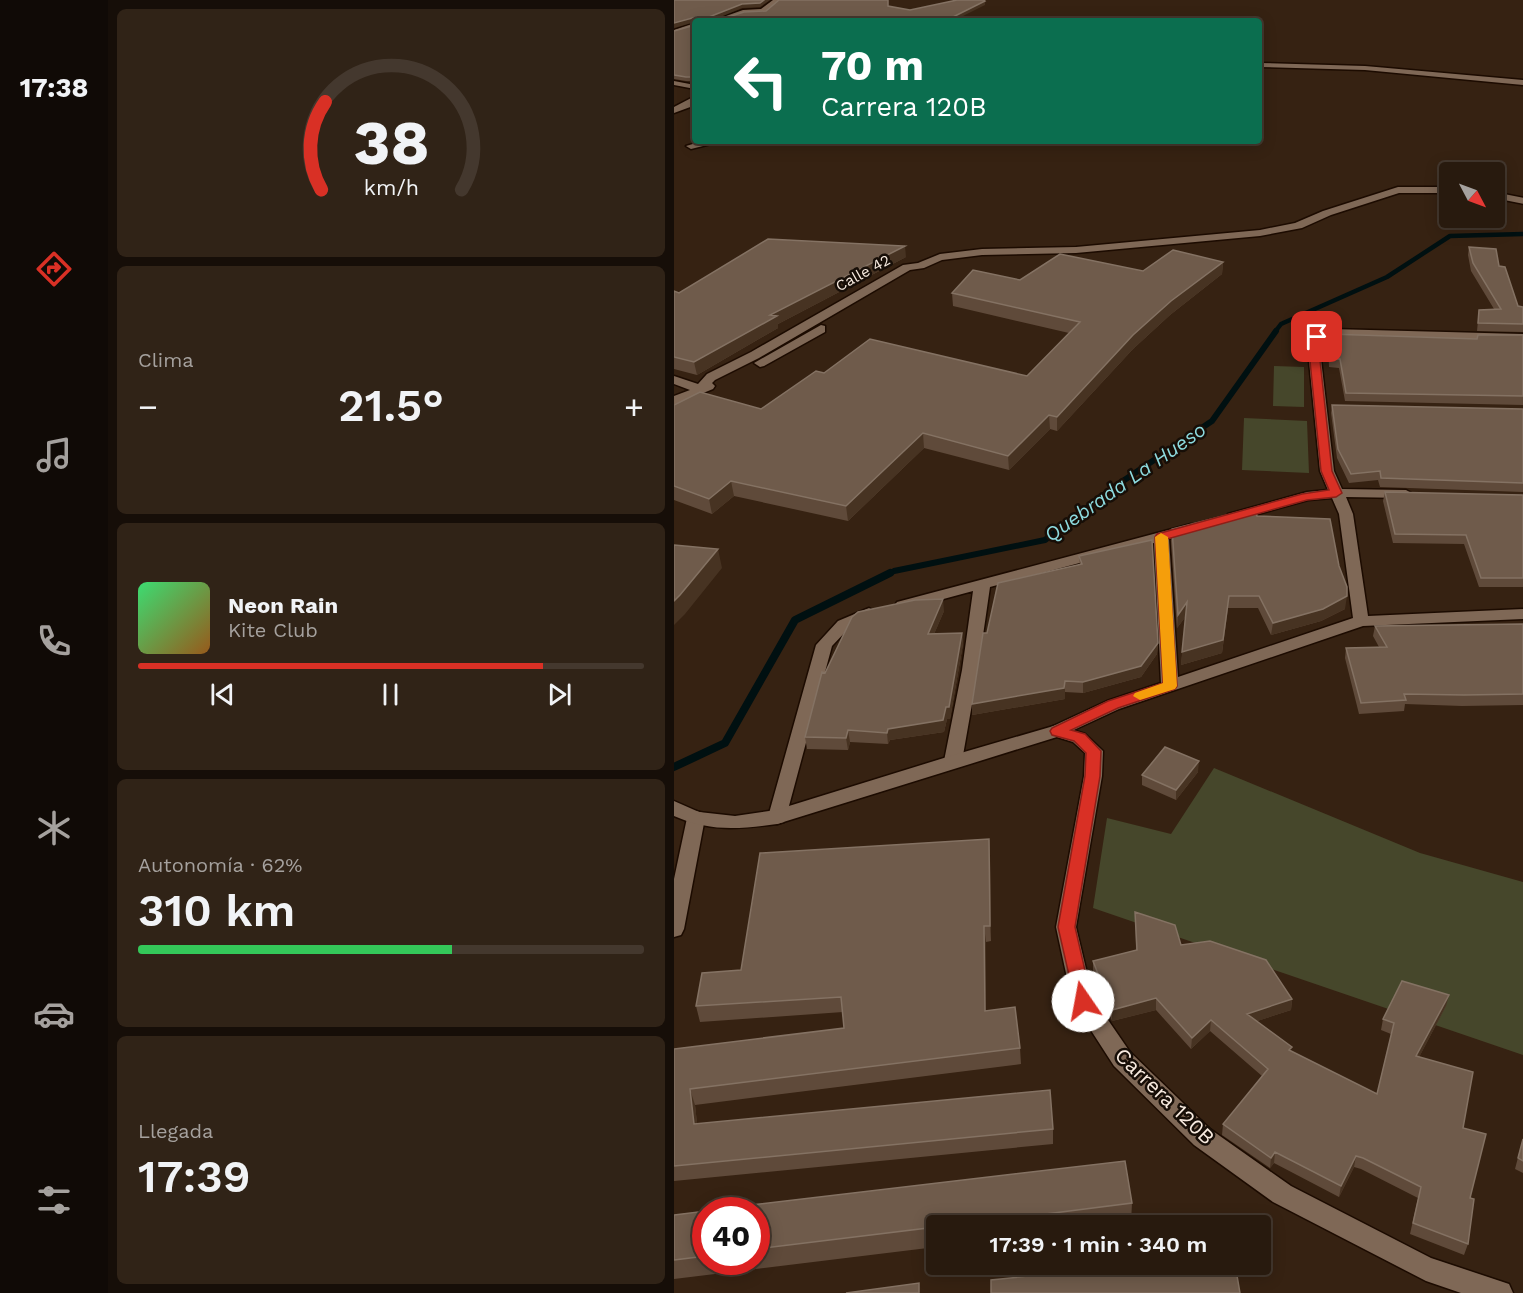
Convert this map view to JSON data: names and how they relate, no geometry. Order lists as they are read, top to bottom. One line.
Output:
{"streets":{"street":["Calle 42","Carrera 120B"]},"water":["Quebrada La Hueso"],"north":"bottom right","page":{"tabs":"17:38","turn":["70 m","Carrera 120B"],"tile":["Clima",["Autonomía · 62%","310 km"],["Llegada","17:39"]],"heat":["−","21.5°","+"],"song":["Neon Rain","Kite Club"],"limit":"40","trip":"17:39 · 1 min · 340 m","gauge":["38","km/h"]}}
